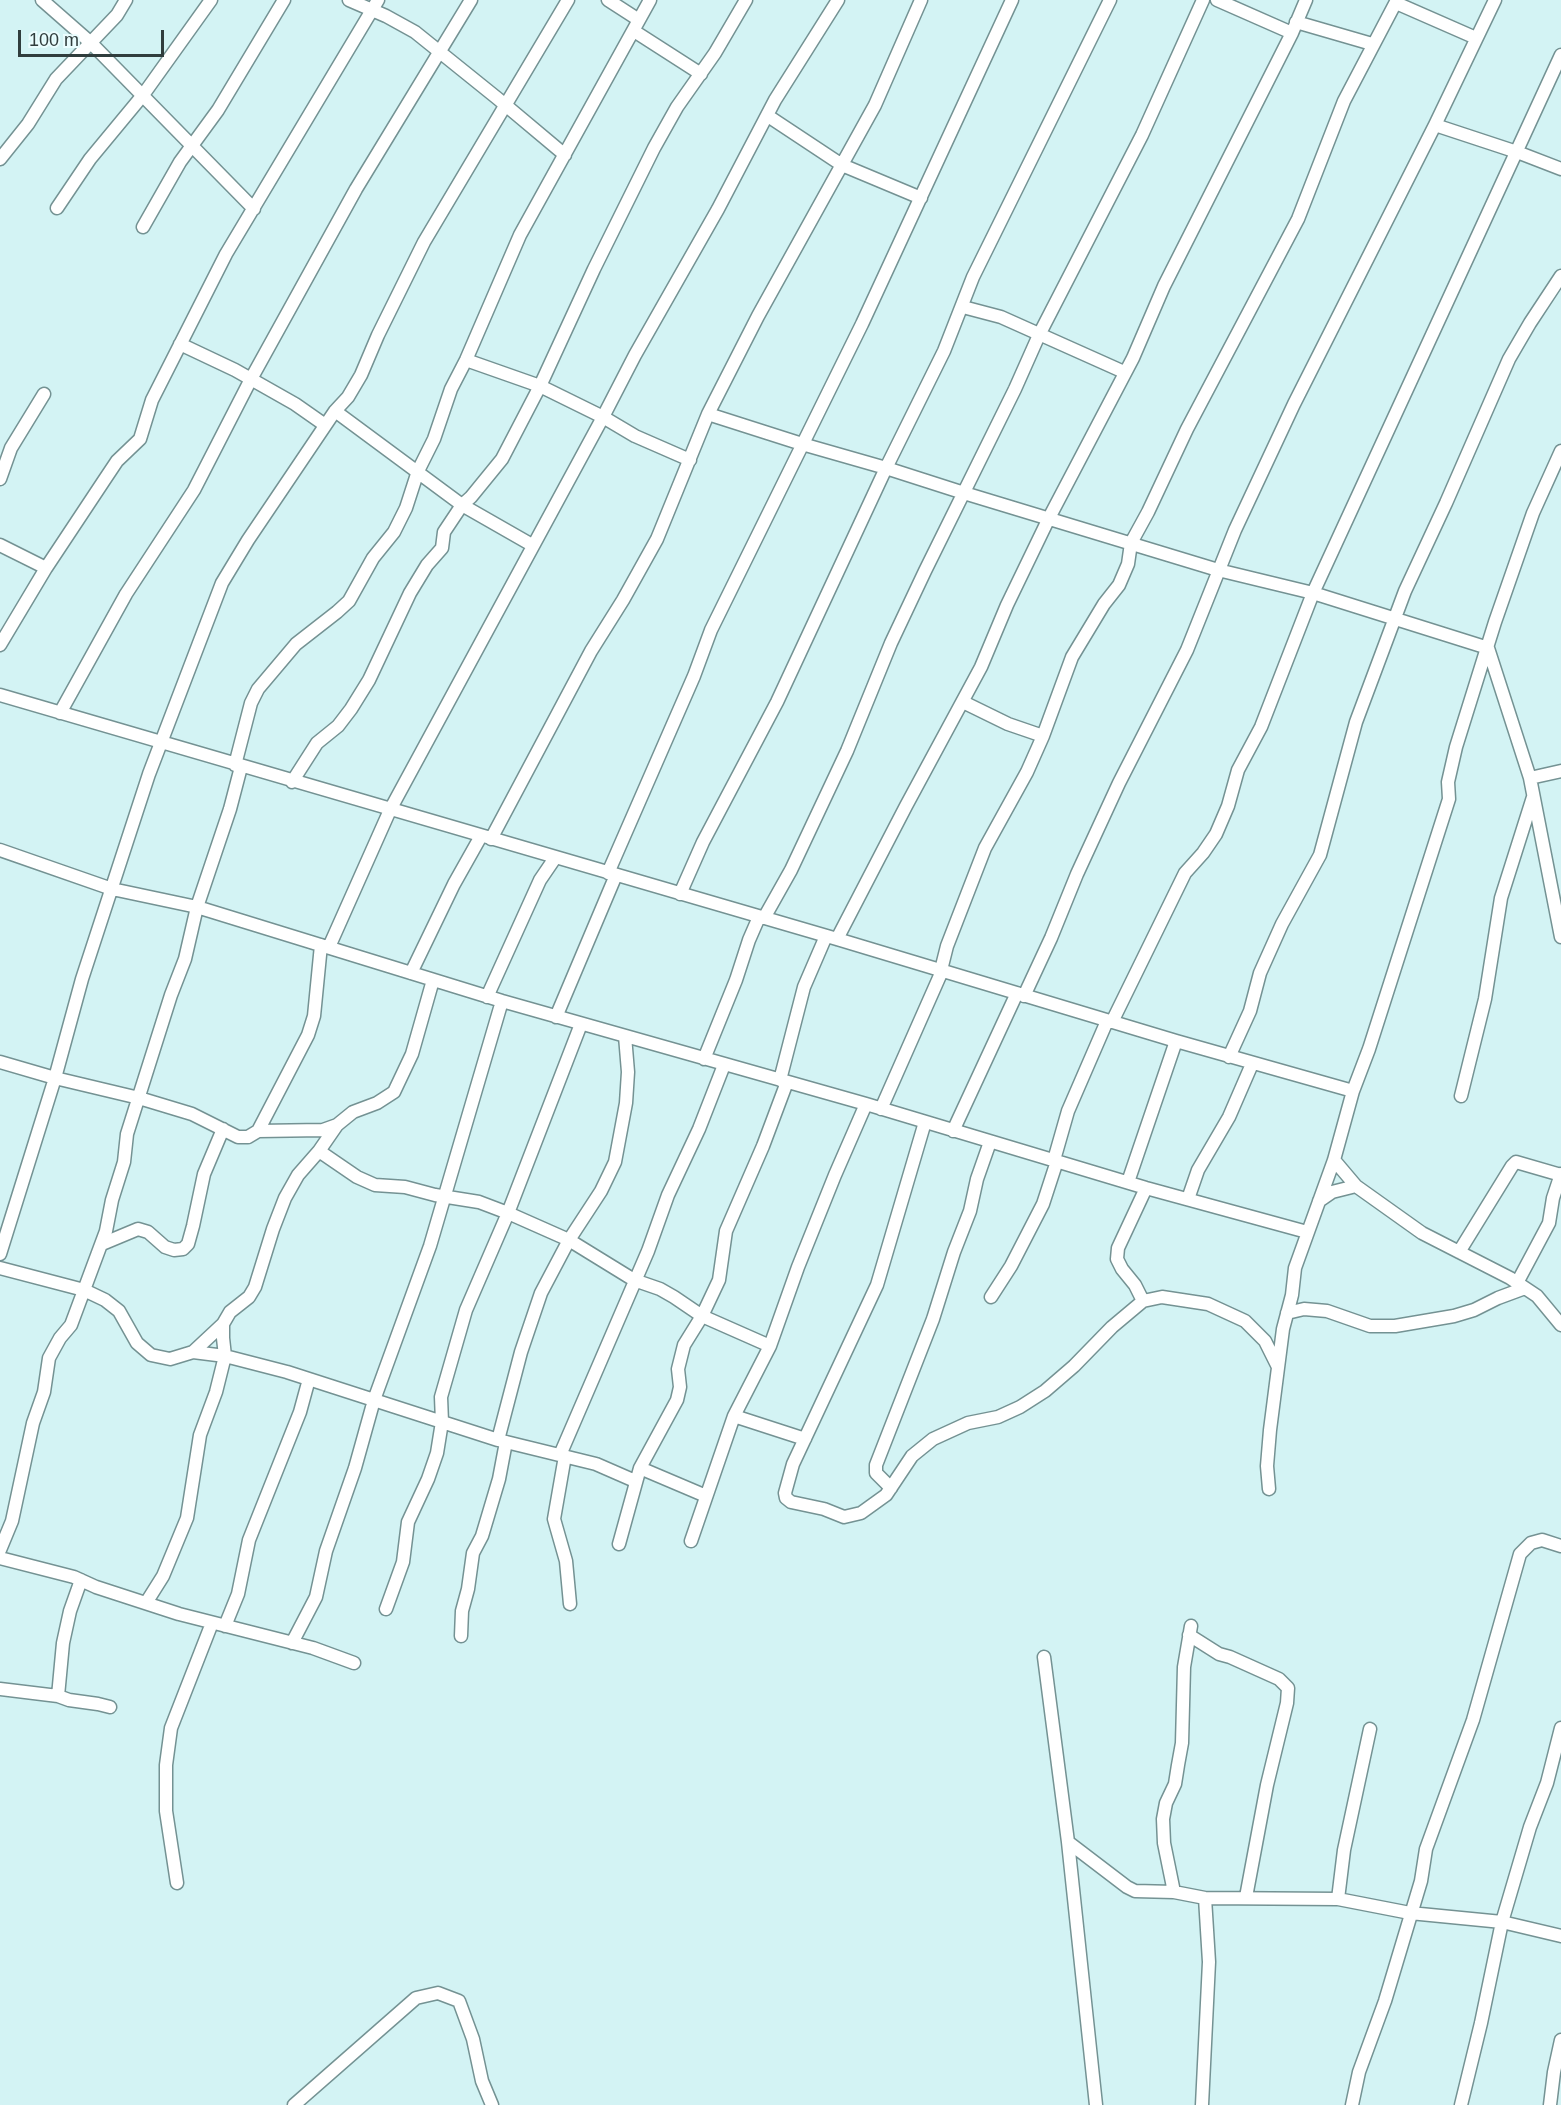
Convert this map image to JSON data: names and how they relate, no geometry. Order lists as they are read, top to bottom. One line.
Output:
{"scale_bar":"100 m"}
